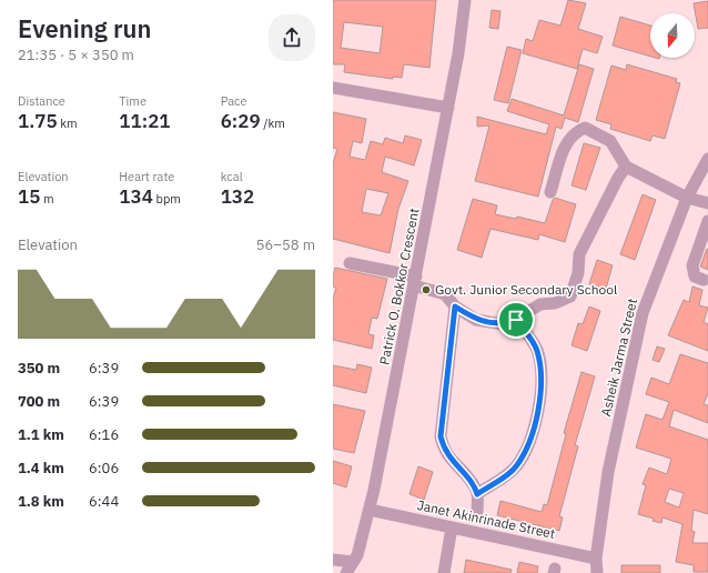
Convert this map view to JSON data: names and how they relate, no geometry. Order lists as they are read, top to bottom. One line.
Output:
{"streets":{"street":["Patrick O. Bokkor Crescent","Asheik Jarma Street","Janet Akinrinade Street"]},"crossings":[["Patrick O. Bokkor Crescent","Janet Akinrinade Street"],["Asheik Jarma Street","Janet Akinrinade Street"]],"places":["Govt. Junior Secondary School"],"north":"bottom","page":{"heading":["Evening run","21:35 · 5 × 350 m"],"stats":[["Distance","1.75 km"],["Time","11:21"],["Pace","6:29 /km"],["Elevation","15 m"],["Heart rate","134 bpm"],["kcal","132"]],"chart":["Elevation","56–58 m"],"list":[{"name":"350 m","note":"6:39"},{"name":"700 m","note":"6:39"},{"name":"1.1 km","note":"6:16"},{"name":"1.4 km","note":"6:06"},{"name":"1.8 km","note":"6:44"}]}}
